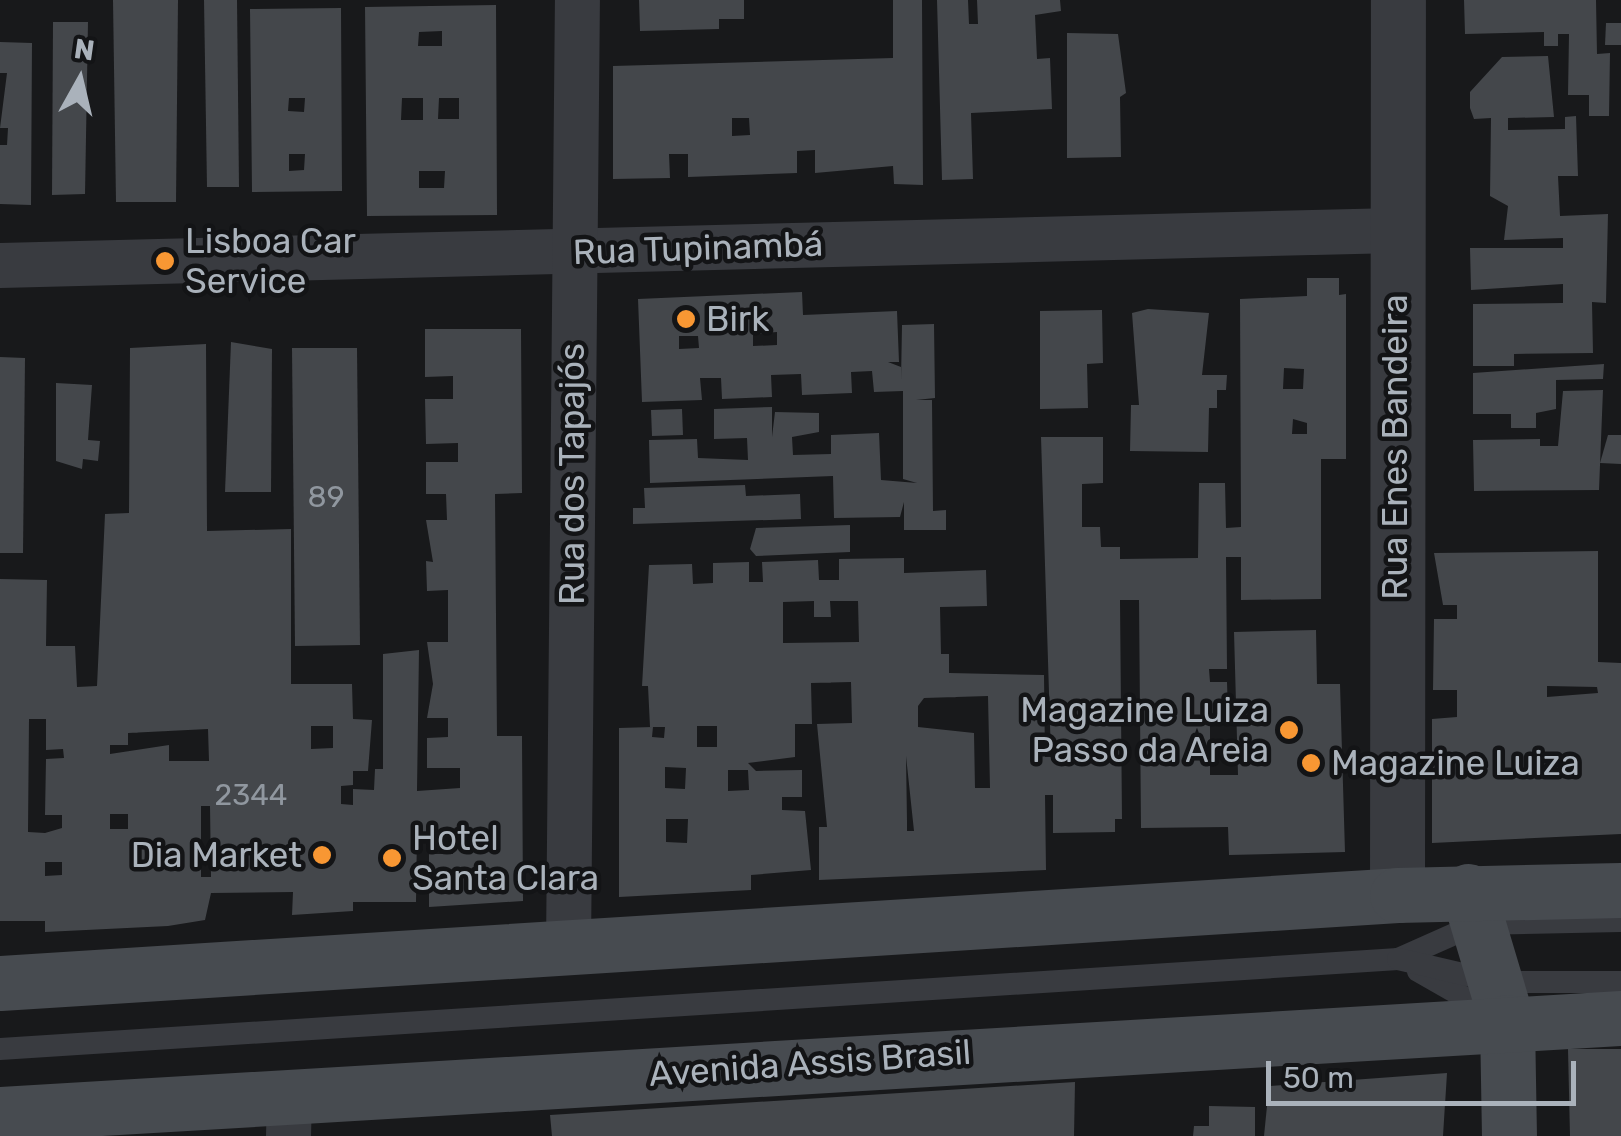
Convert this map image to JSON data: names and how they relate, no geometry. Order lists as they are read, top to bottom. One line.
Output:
{"streets":{"main road":["Avenida Assis Brasil"],"street":["Rua Tupinambá","Rua Enes Bandeira","Rua dos Tapajós"]},"crossings":[["Rua Tupinambá","Rua Enes Bandeira"],["Rua Tupinambá","Rua dos Tapajós"]],"places":["Lisboa Car Service","Birk","Magazine Luiza Passo da Areia","Magazine Luiza","Dia Market","Hotel Santa Clara"],"house_numbers":["89","2344"],"scale_bar":"50 m","north":"top"}
